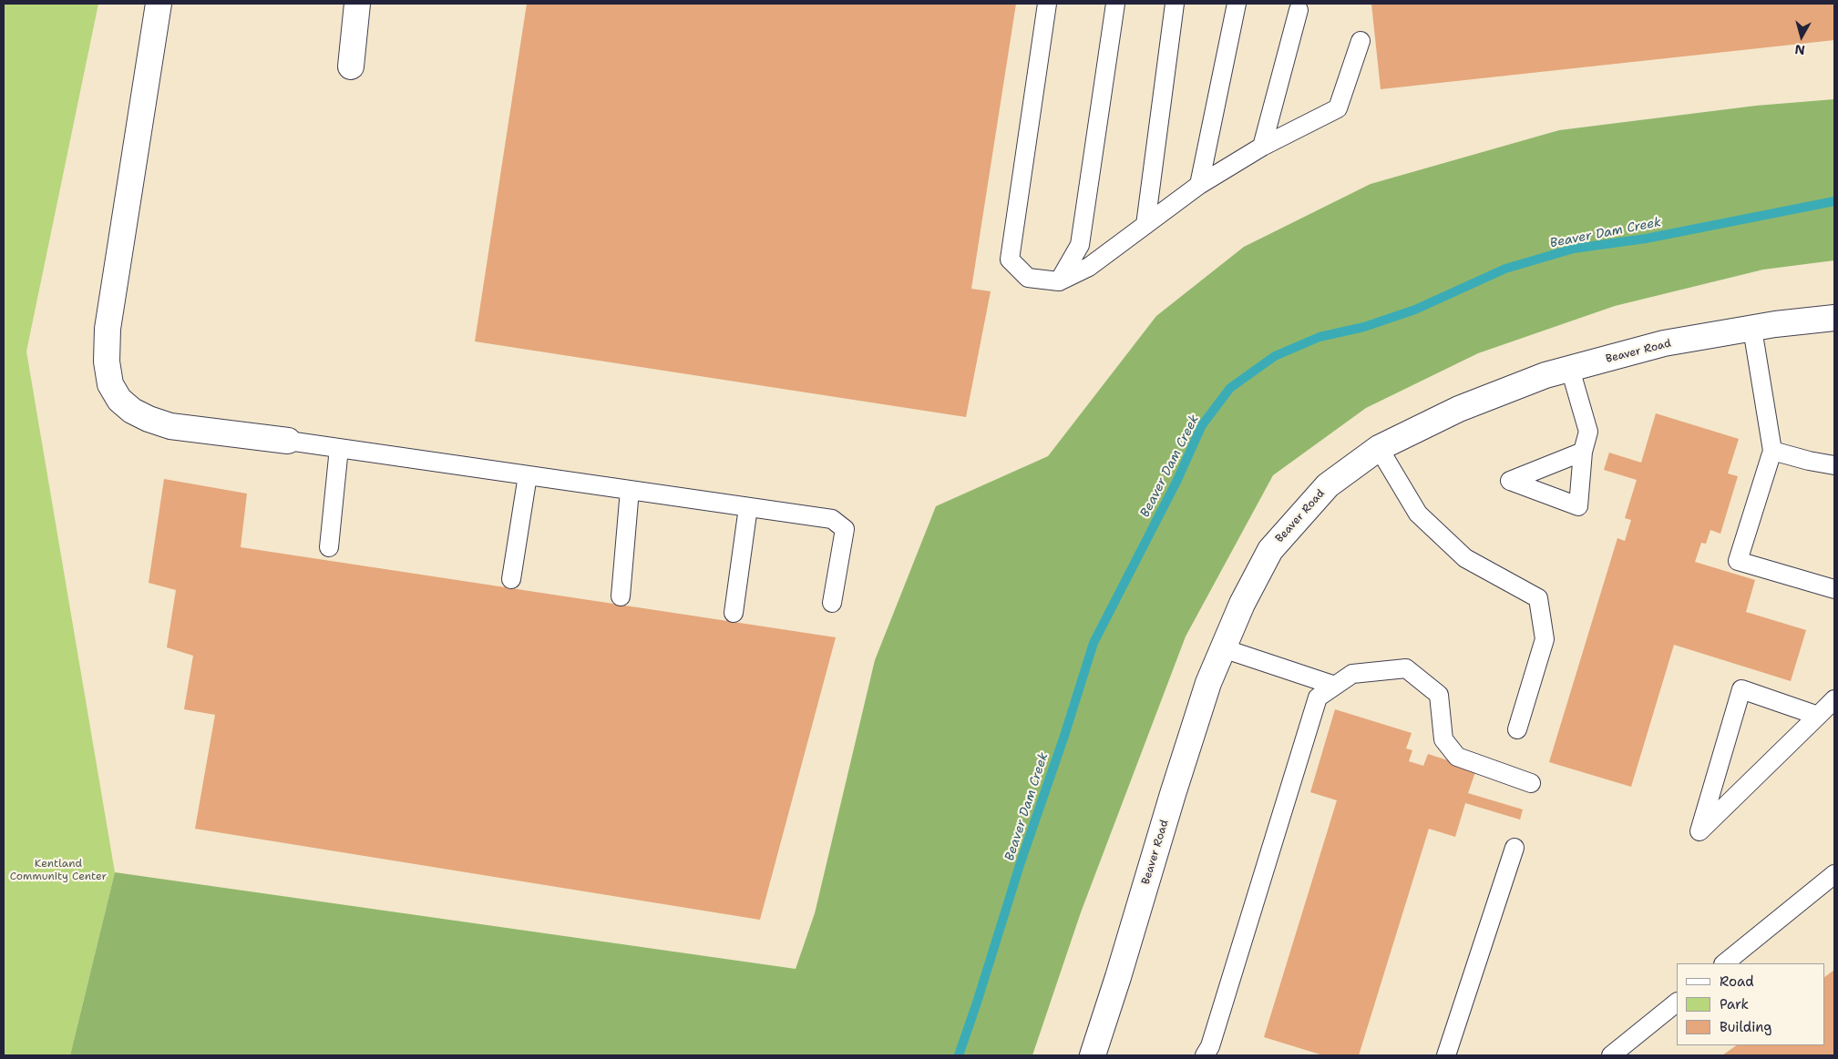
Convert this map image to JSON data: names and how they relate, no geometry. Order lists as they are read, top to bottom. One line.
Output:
{"streets":{"street":["Beaver Road"]},"water":["Beaver Dam Creek"],"parks":["Kentland Community Center"],"legend":["Road","Park","Building"],"north":"bottom"}
